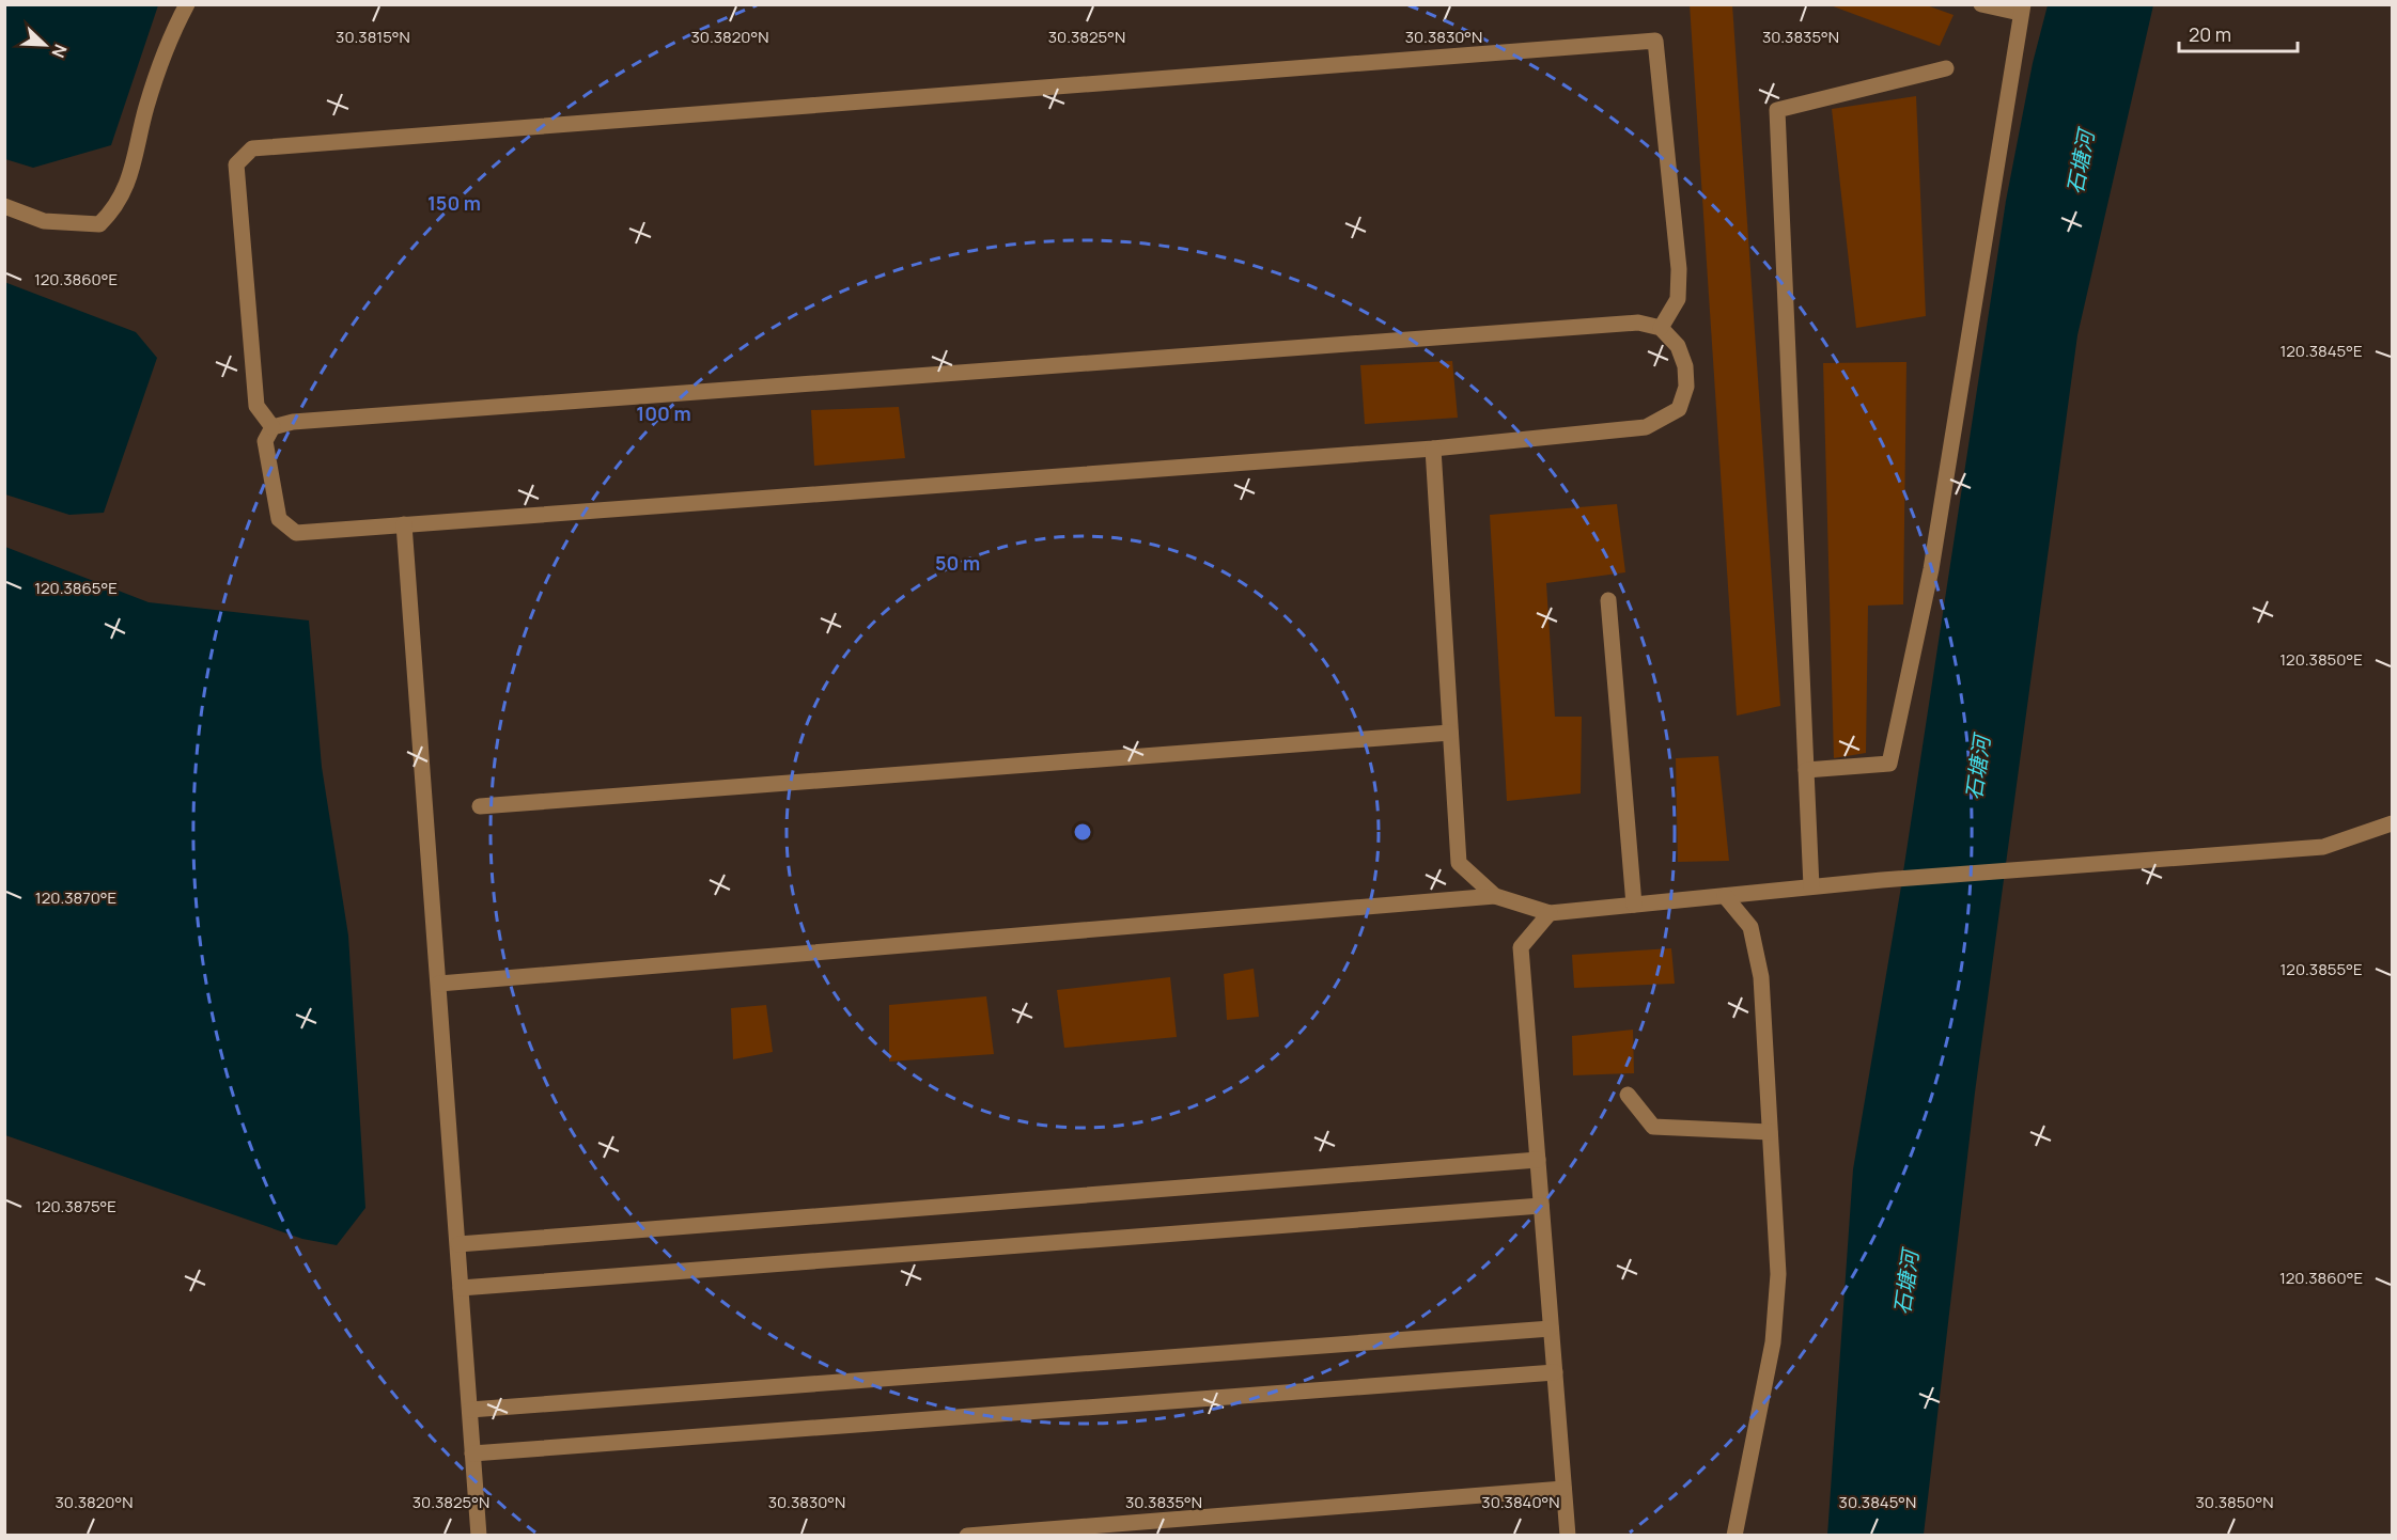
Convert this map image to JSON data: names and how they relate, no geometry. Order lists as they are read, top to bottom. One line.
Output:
{"water":["石塘河"],"scale_bar":"20 m","north":"bottom right","coordinates":["30.3815°N","30.3820°N","30.3825°N","30.3830°N","30.3835°N","120.3860°E","120.3845°E","120.3865°E","120.3850°E","120.3870°E","120.3855°E","120.3875°E","30.3840°N","30.3845°N","30.3850°N"],"rings":["150 m","100 m","50 m"]}
